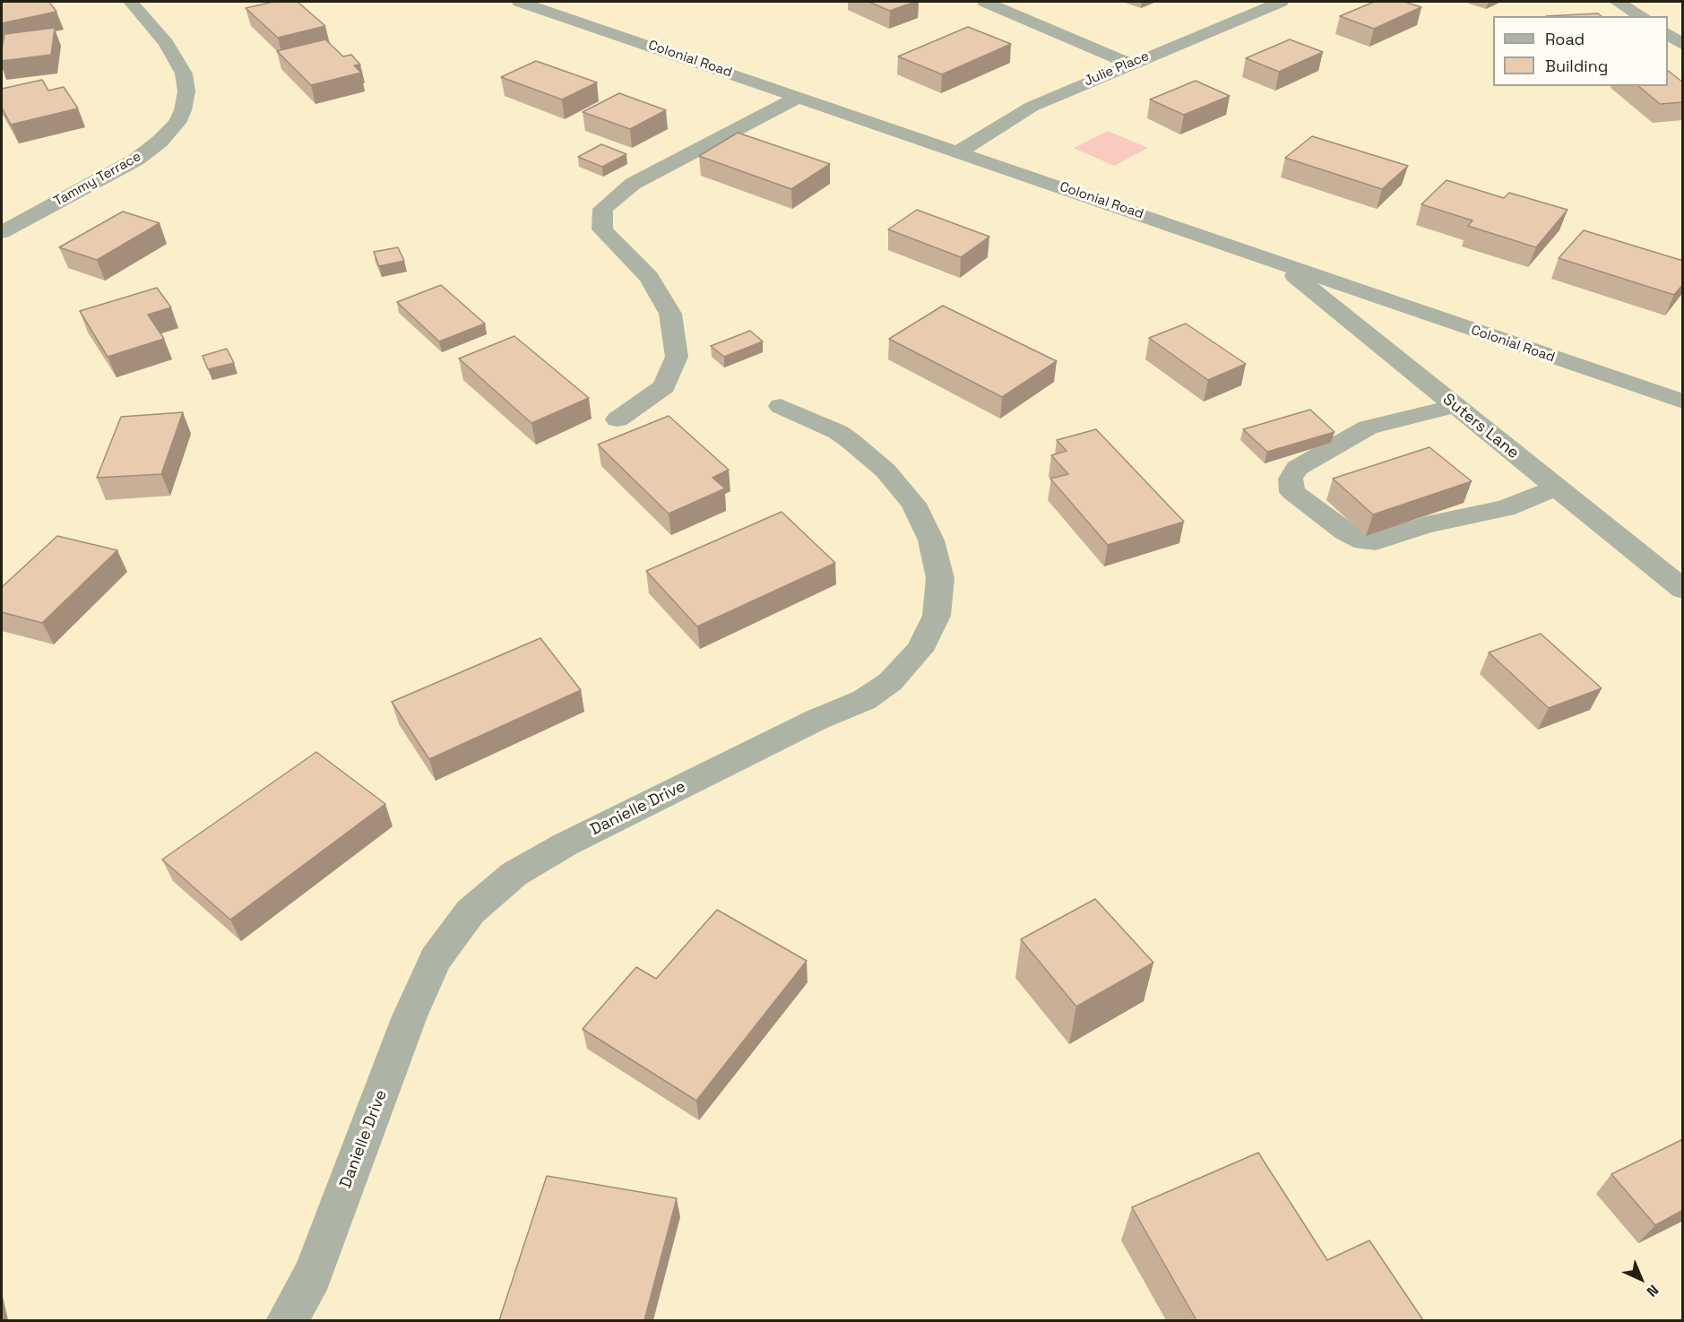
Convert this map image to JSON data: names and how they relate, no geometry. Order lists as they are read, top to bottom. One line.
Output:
{"streets":{"street":["Colonial Road","Julie Place","Tammy Terrace","Suters Lane","Danielle Drive"]},"crossings":[["Colonial Road","Julie Place"],["Colonial Road","Suters Lane"]],"legend":["Road","Building"],"north":"bottom right"}
